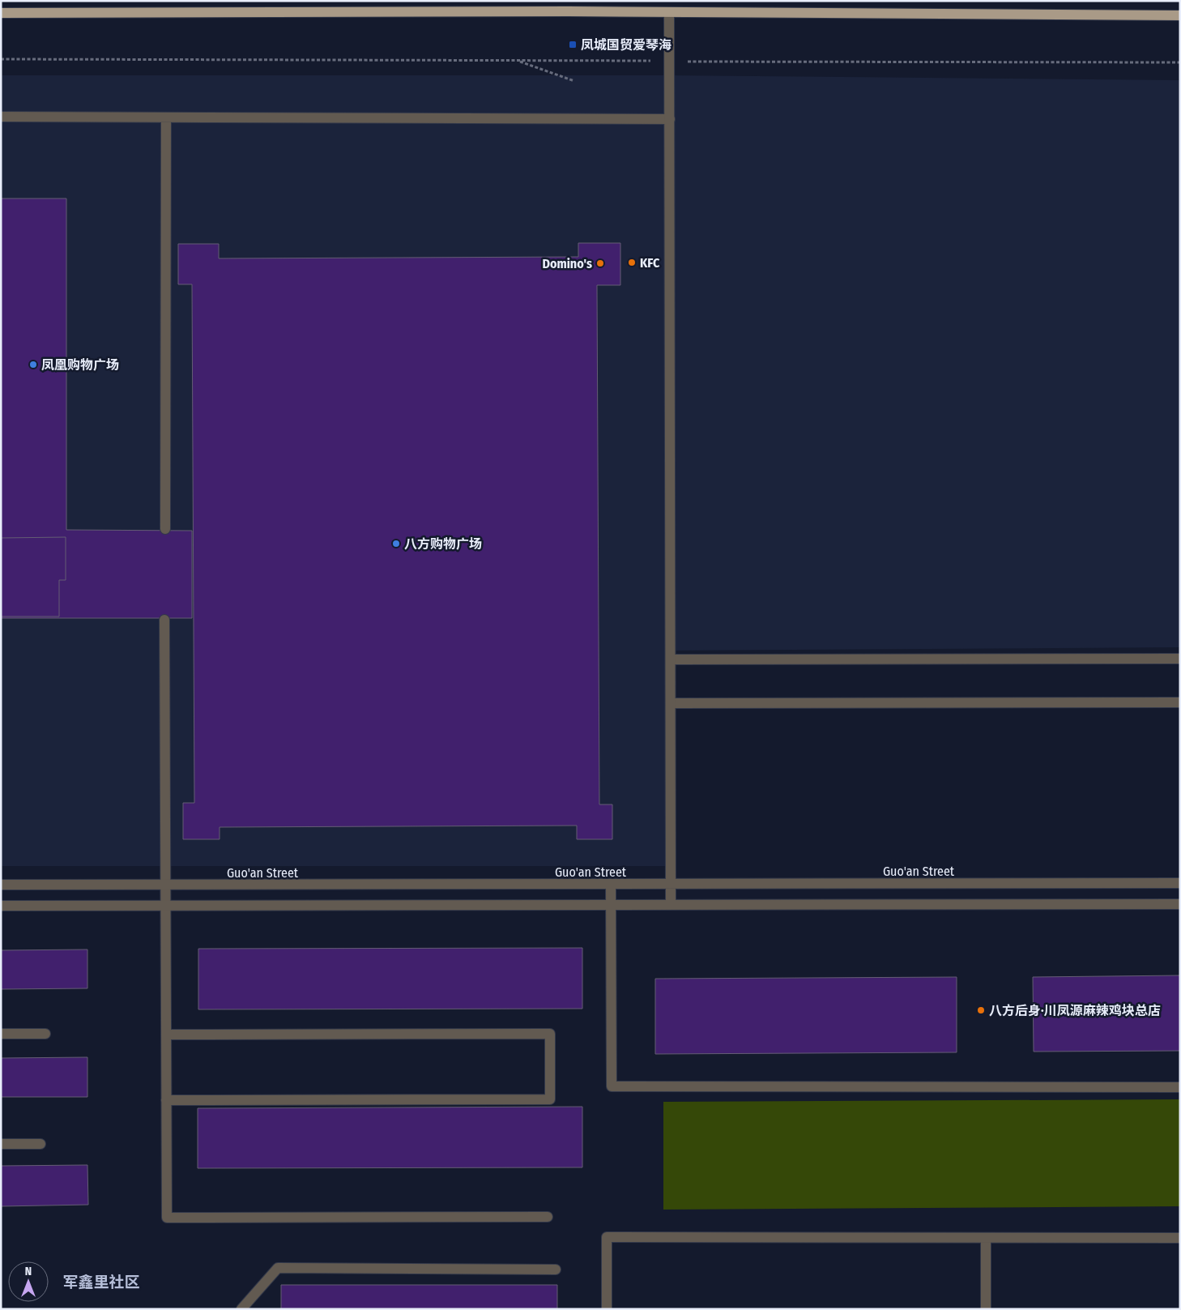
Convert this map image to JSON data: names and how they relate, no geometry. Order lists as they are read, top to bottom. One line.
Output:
{"streets":{"street":["Guo'an Street"]},"districts":["军鑫里社区"],"places":{"transit":["凤城国贸爱琴海"],"other":["KFC","Domino's","凤凰购物广场","八方购物广场","八方后身·川凤源麻辣鸡块总店"]},"north":"top"}
